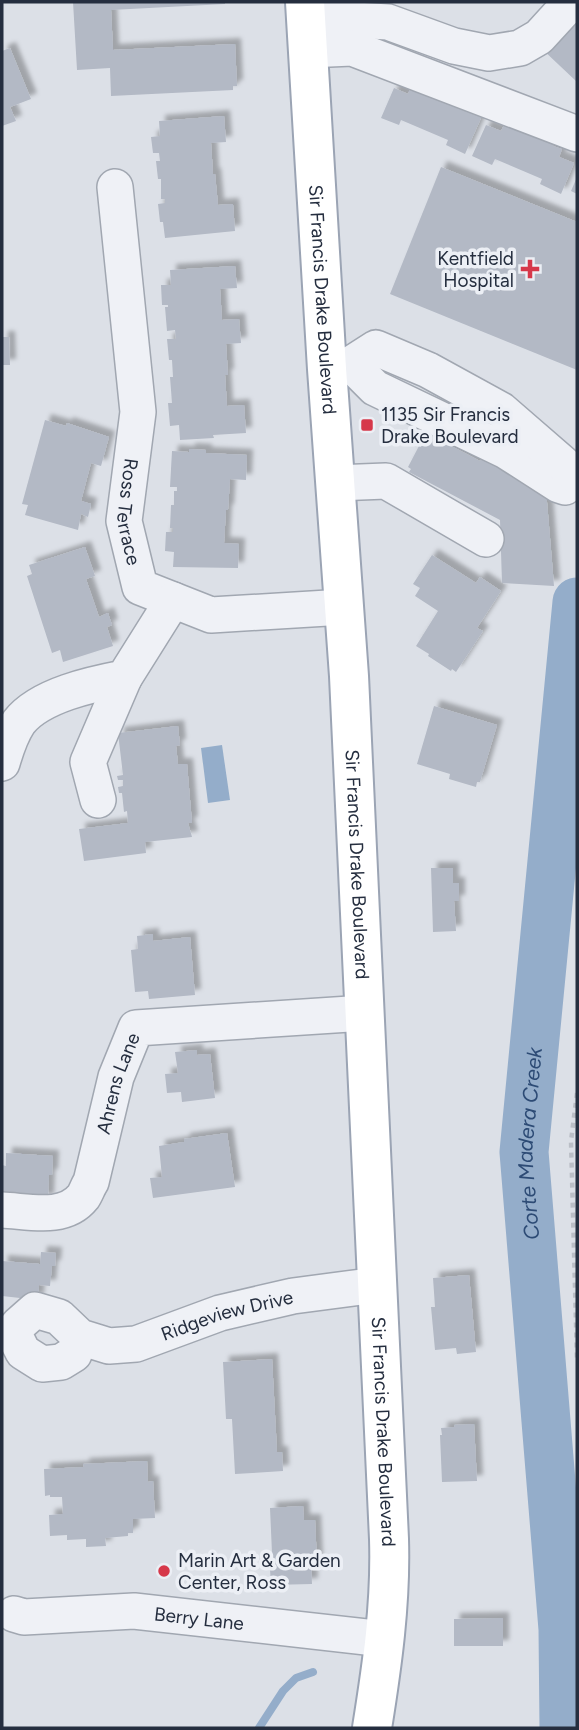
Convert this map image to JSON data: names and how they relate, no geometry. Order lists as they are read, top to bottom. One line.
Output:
{"streets":{"main road":["Sir Francis Drake Boulevard"],"street":["Ross Terrace","Ahrens Lane","Ridgeview Drive","Berry Lane"]},"crossings":[["Sir Francis Drake Boulevard","Ross Terrace"],["Sir Francis Drake Boulevard","Ahrens Lane"],["Sir Francis Drake Boulevard","Ridgeview Drive"],["Sir Francis Drake Boulevard","Berry Lane"]],"water":["Corte Madera Creek"],"places":{"health":["Kentfield Hospital"],"transit":["1135 Sir Francis Drake Boulevard"],"other":["Marin Art & Garden Center, Ross"]}}
